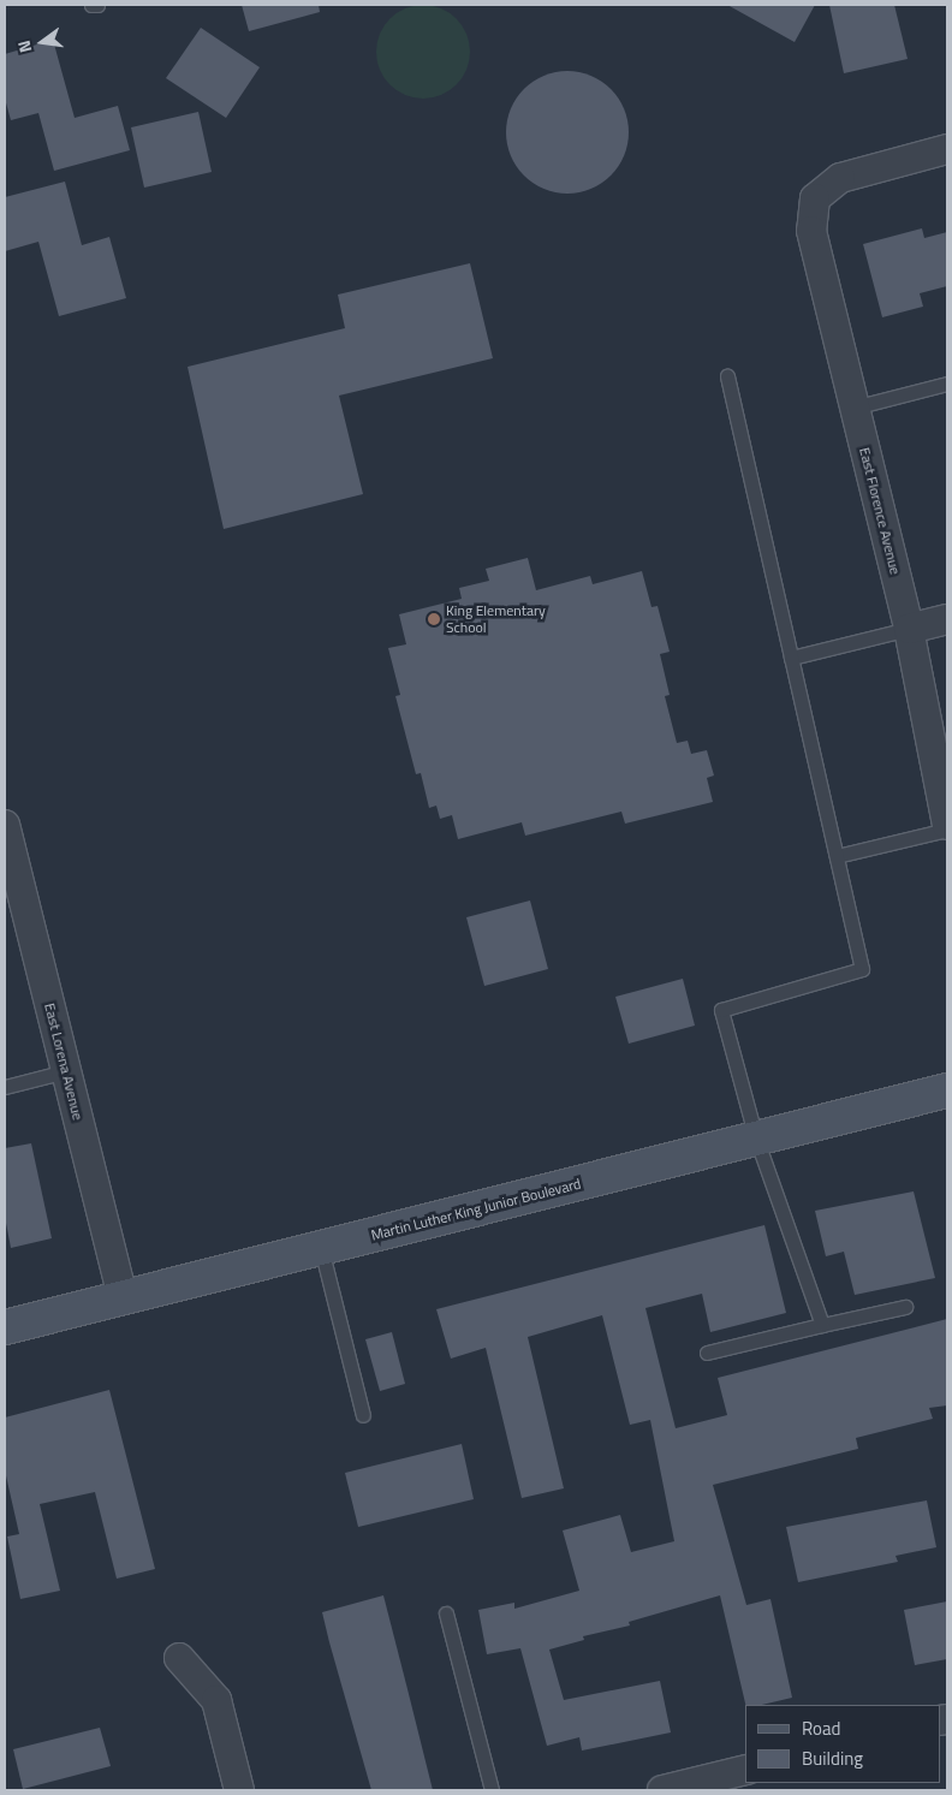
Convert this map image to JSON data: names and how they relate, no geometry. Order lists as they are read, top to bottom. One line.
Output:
{"streets":{"street":["East Florence Avenue","East Lorena Avenue","Martin Luther King Junior Boulevard"]},"crossings":[["East Lorena Avenue","Martin Luther King Junior Boulevard"]],"places":["King Elementary School"],"legend":["Road","Building"],"north":"left"}
